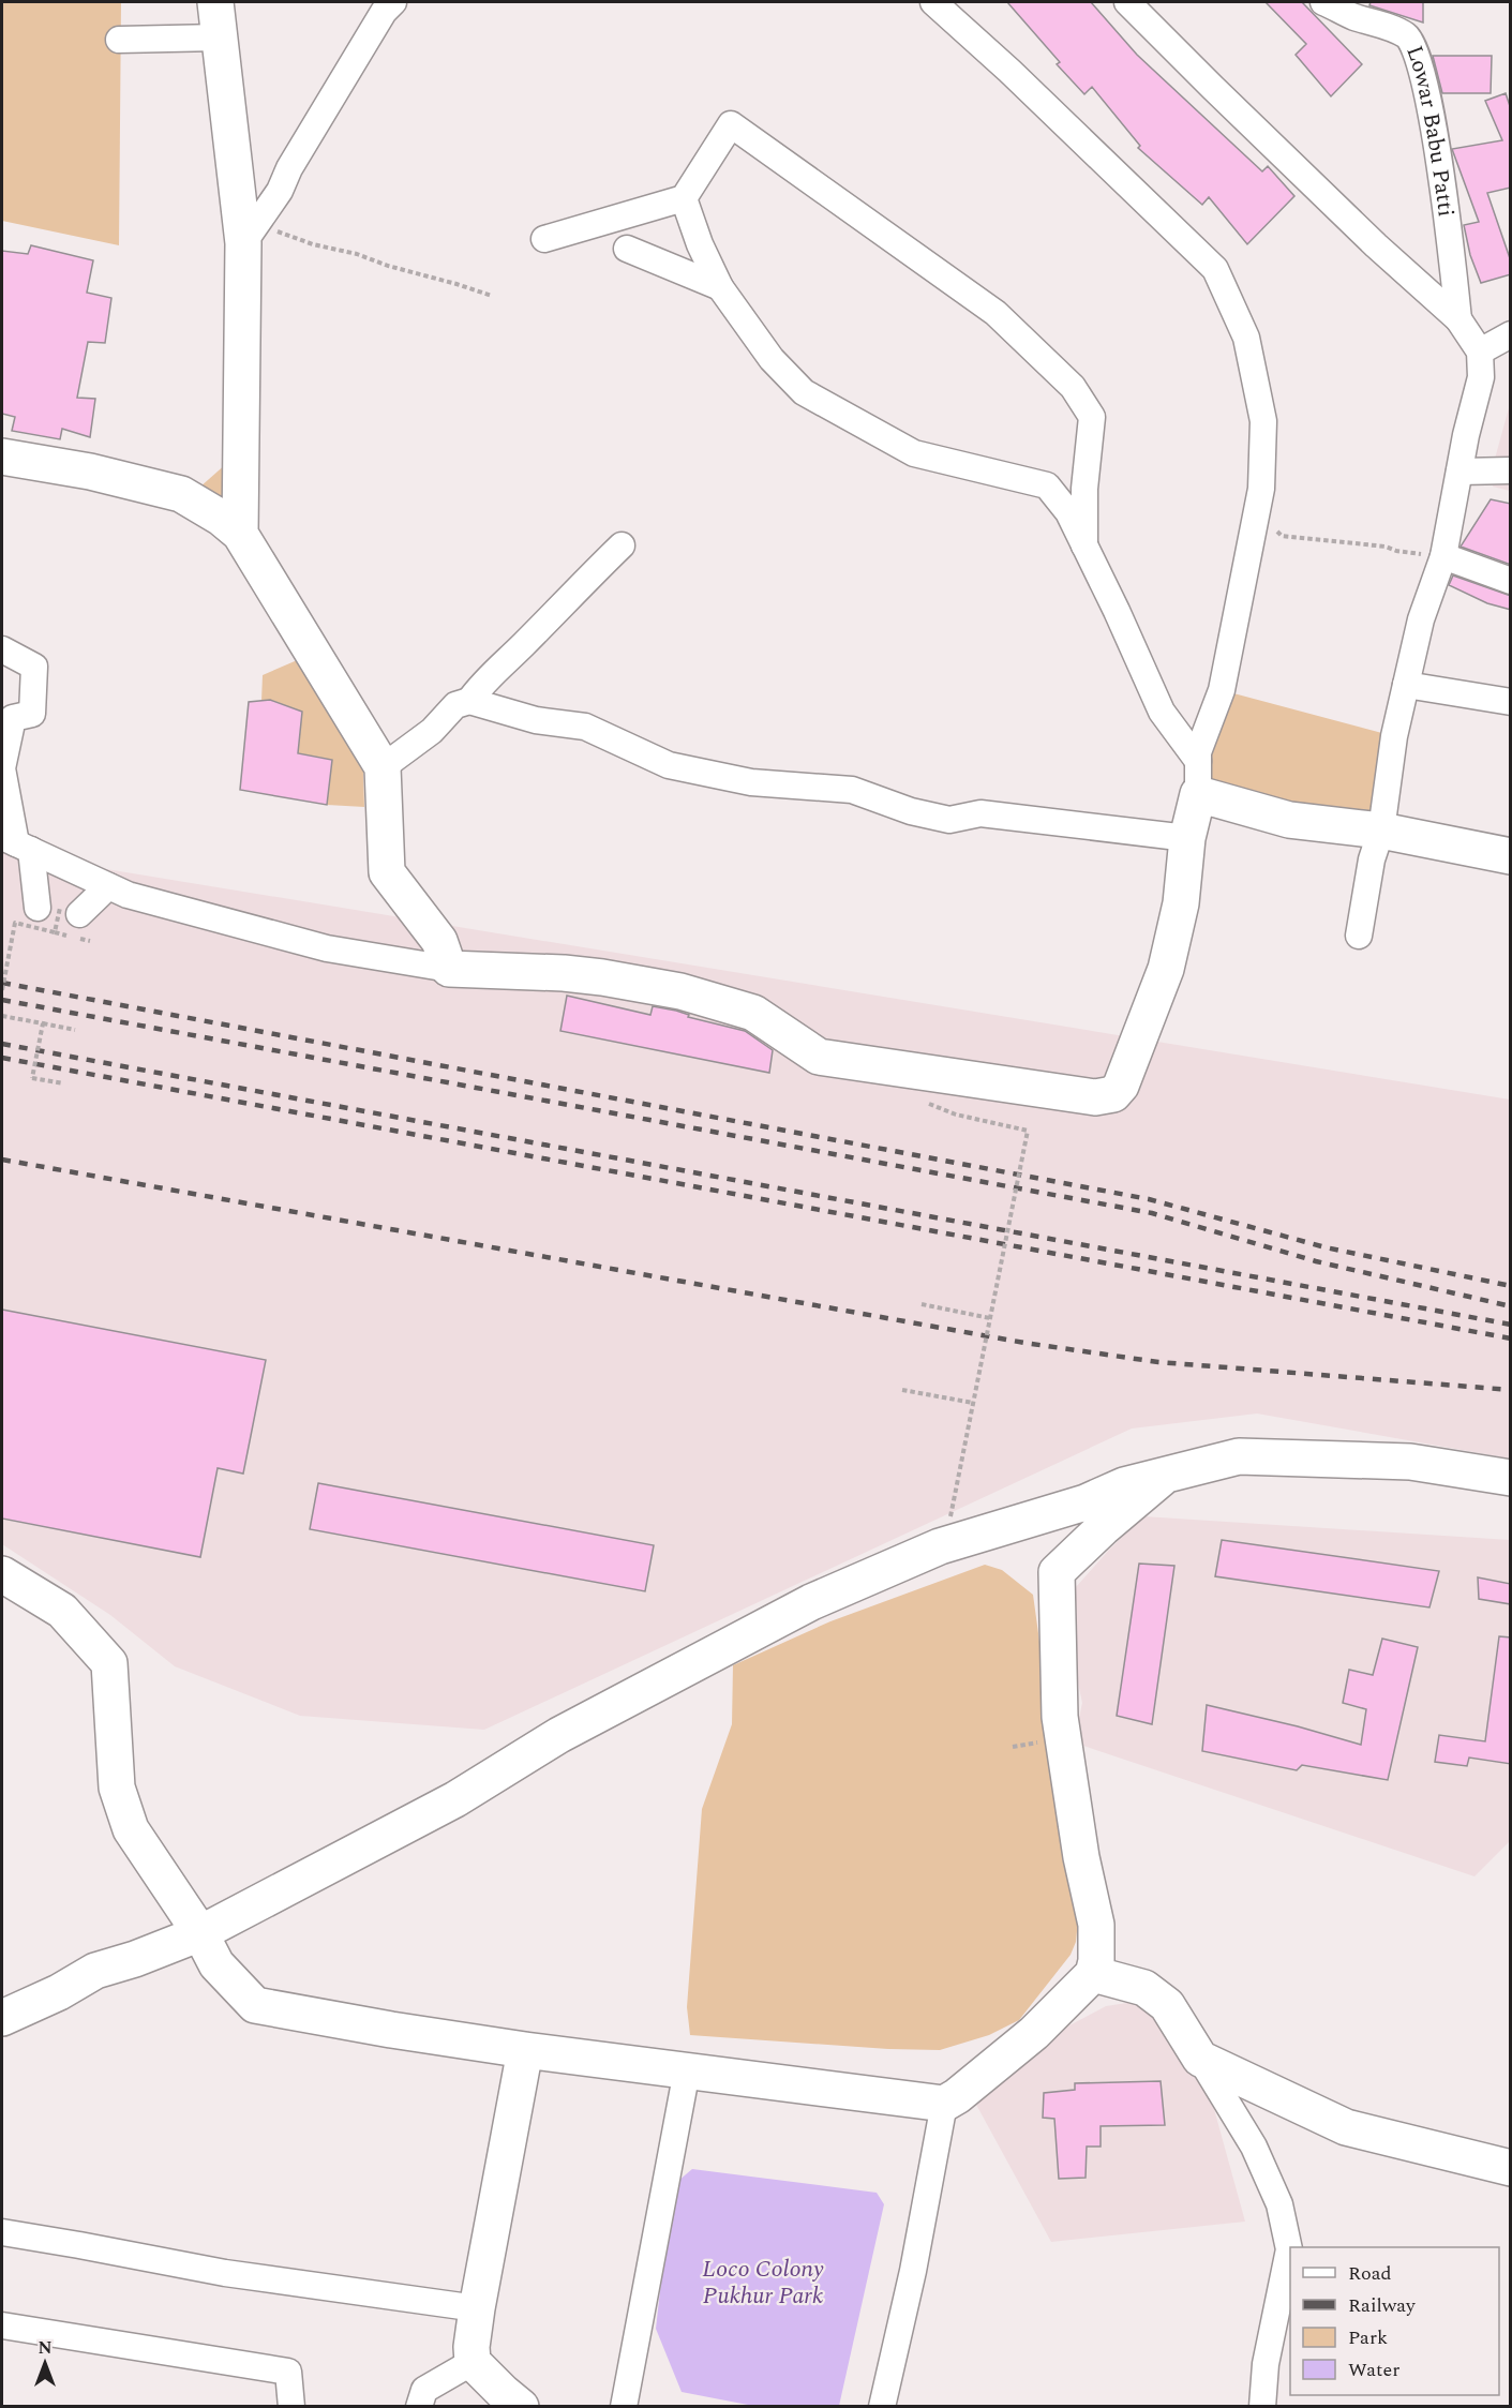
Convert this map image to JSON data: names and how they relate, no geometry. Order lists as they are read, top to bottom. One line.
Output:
{"streets":{"street":["Lowar Babu Patti"]},"water":["Loco Colony Pukhur Park"],"legend":["Road","Railway","Park","Water"],"north":"top"}
